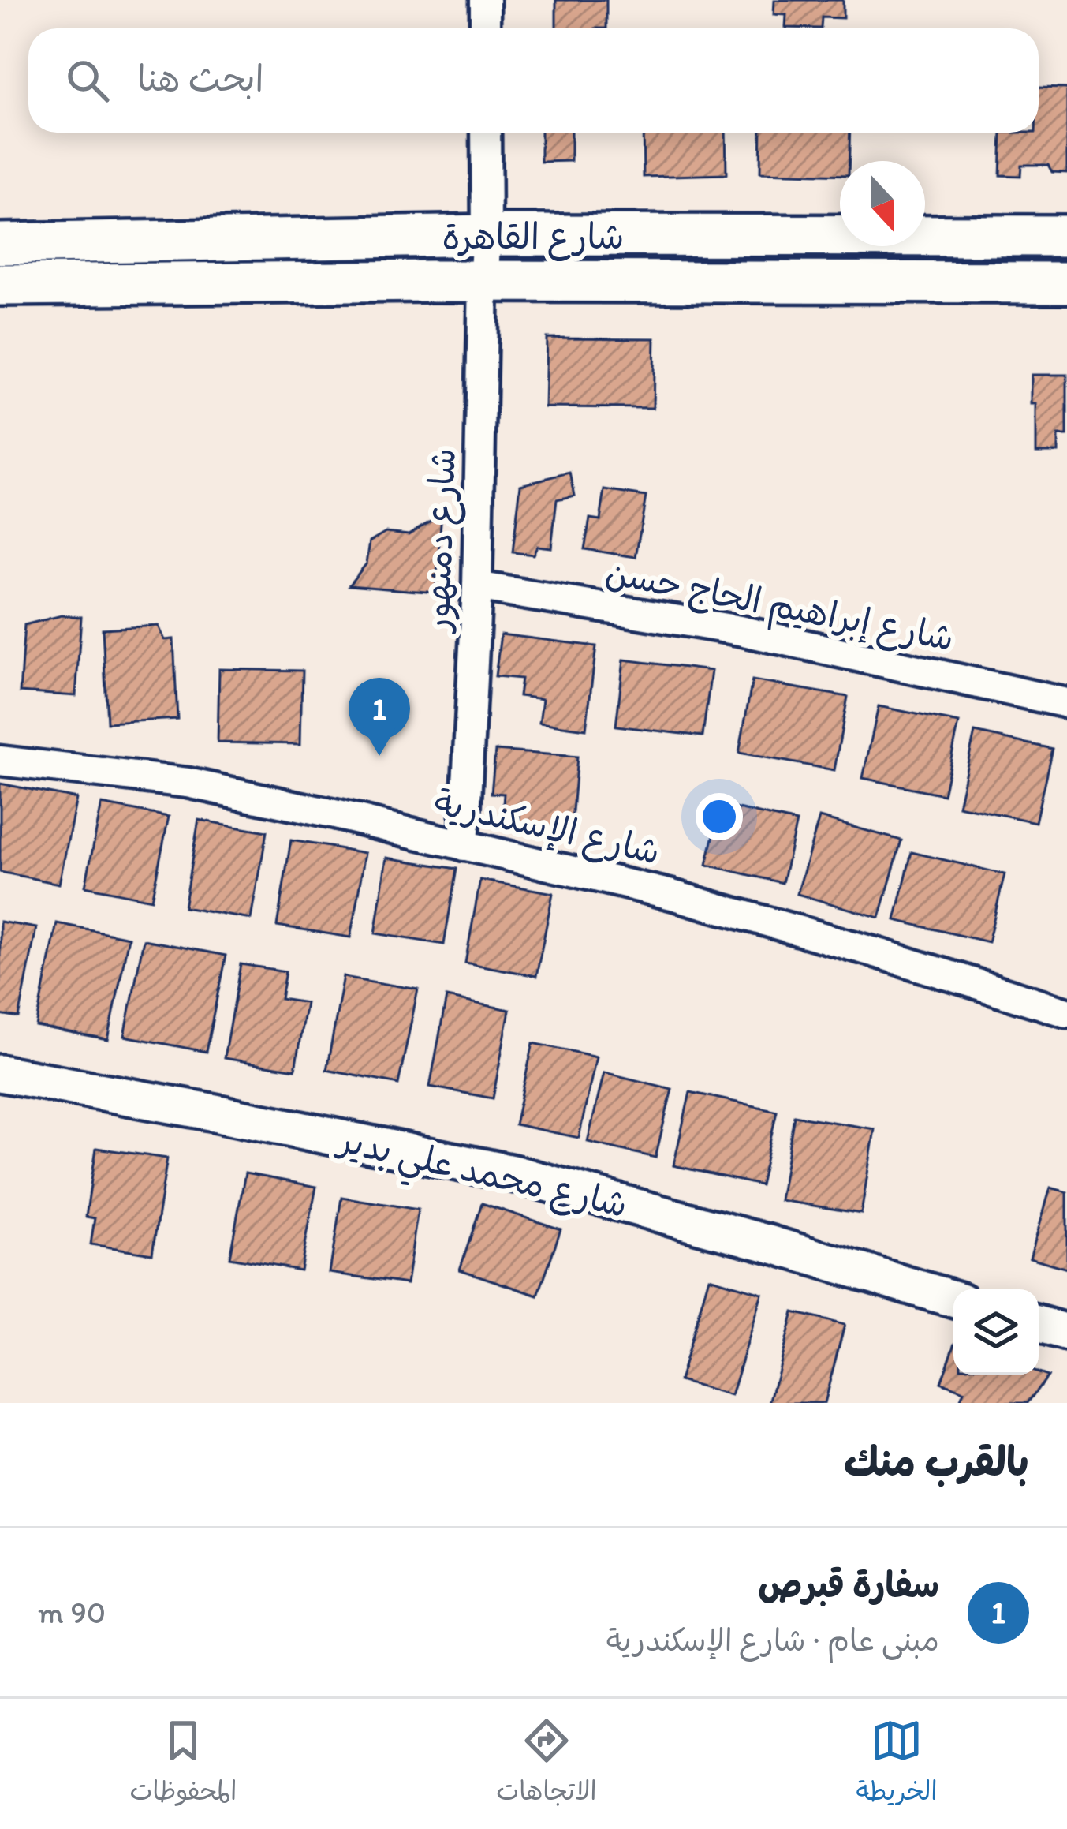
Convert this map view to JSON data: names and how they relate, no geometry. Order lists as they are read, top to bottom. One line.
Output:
{"streets":{"main road":["شارع القاهرة"],"street":["شارع دمنهور","شارع إبراهيم الحاج حسن","شارع الإسكندرية","شارع محمد علي بدير"]},"crossings":[["شارع القاهرة","شارع دمنهور"],["شارع دمنهور","شارع إبراهيم الحاج حسن"],["شارع دمنهور","شارع الإسكندرية"]],"north":"bottom","page":{"search":"ابحث هنا","pins":"1","heading":"بالقرب منك","list":[{"mark":"1","name":"سفارة قبرص","note":"مبنى عام · شارع الإسكندرية","value":"90 m"}],"nav":["الخريطة","الاتجاهات","المحفوظات"]}}
